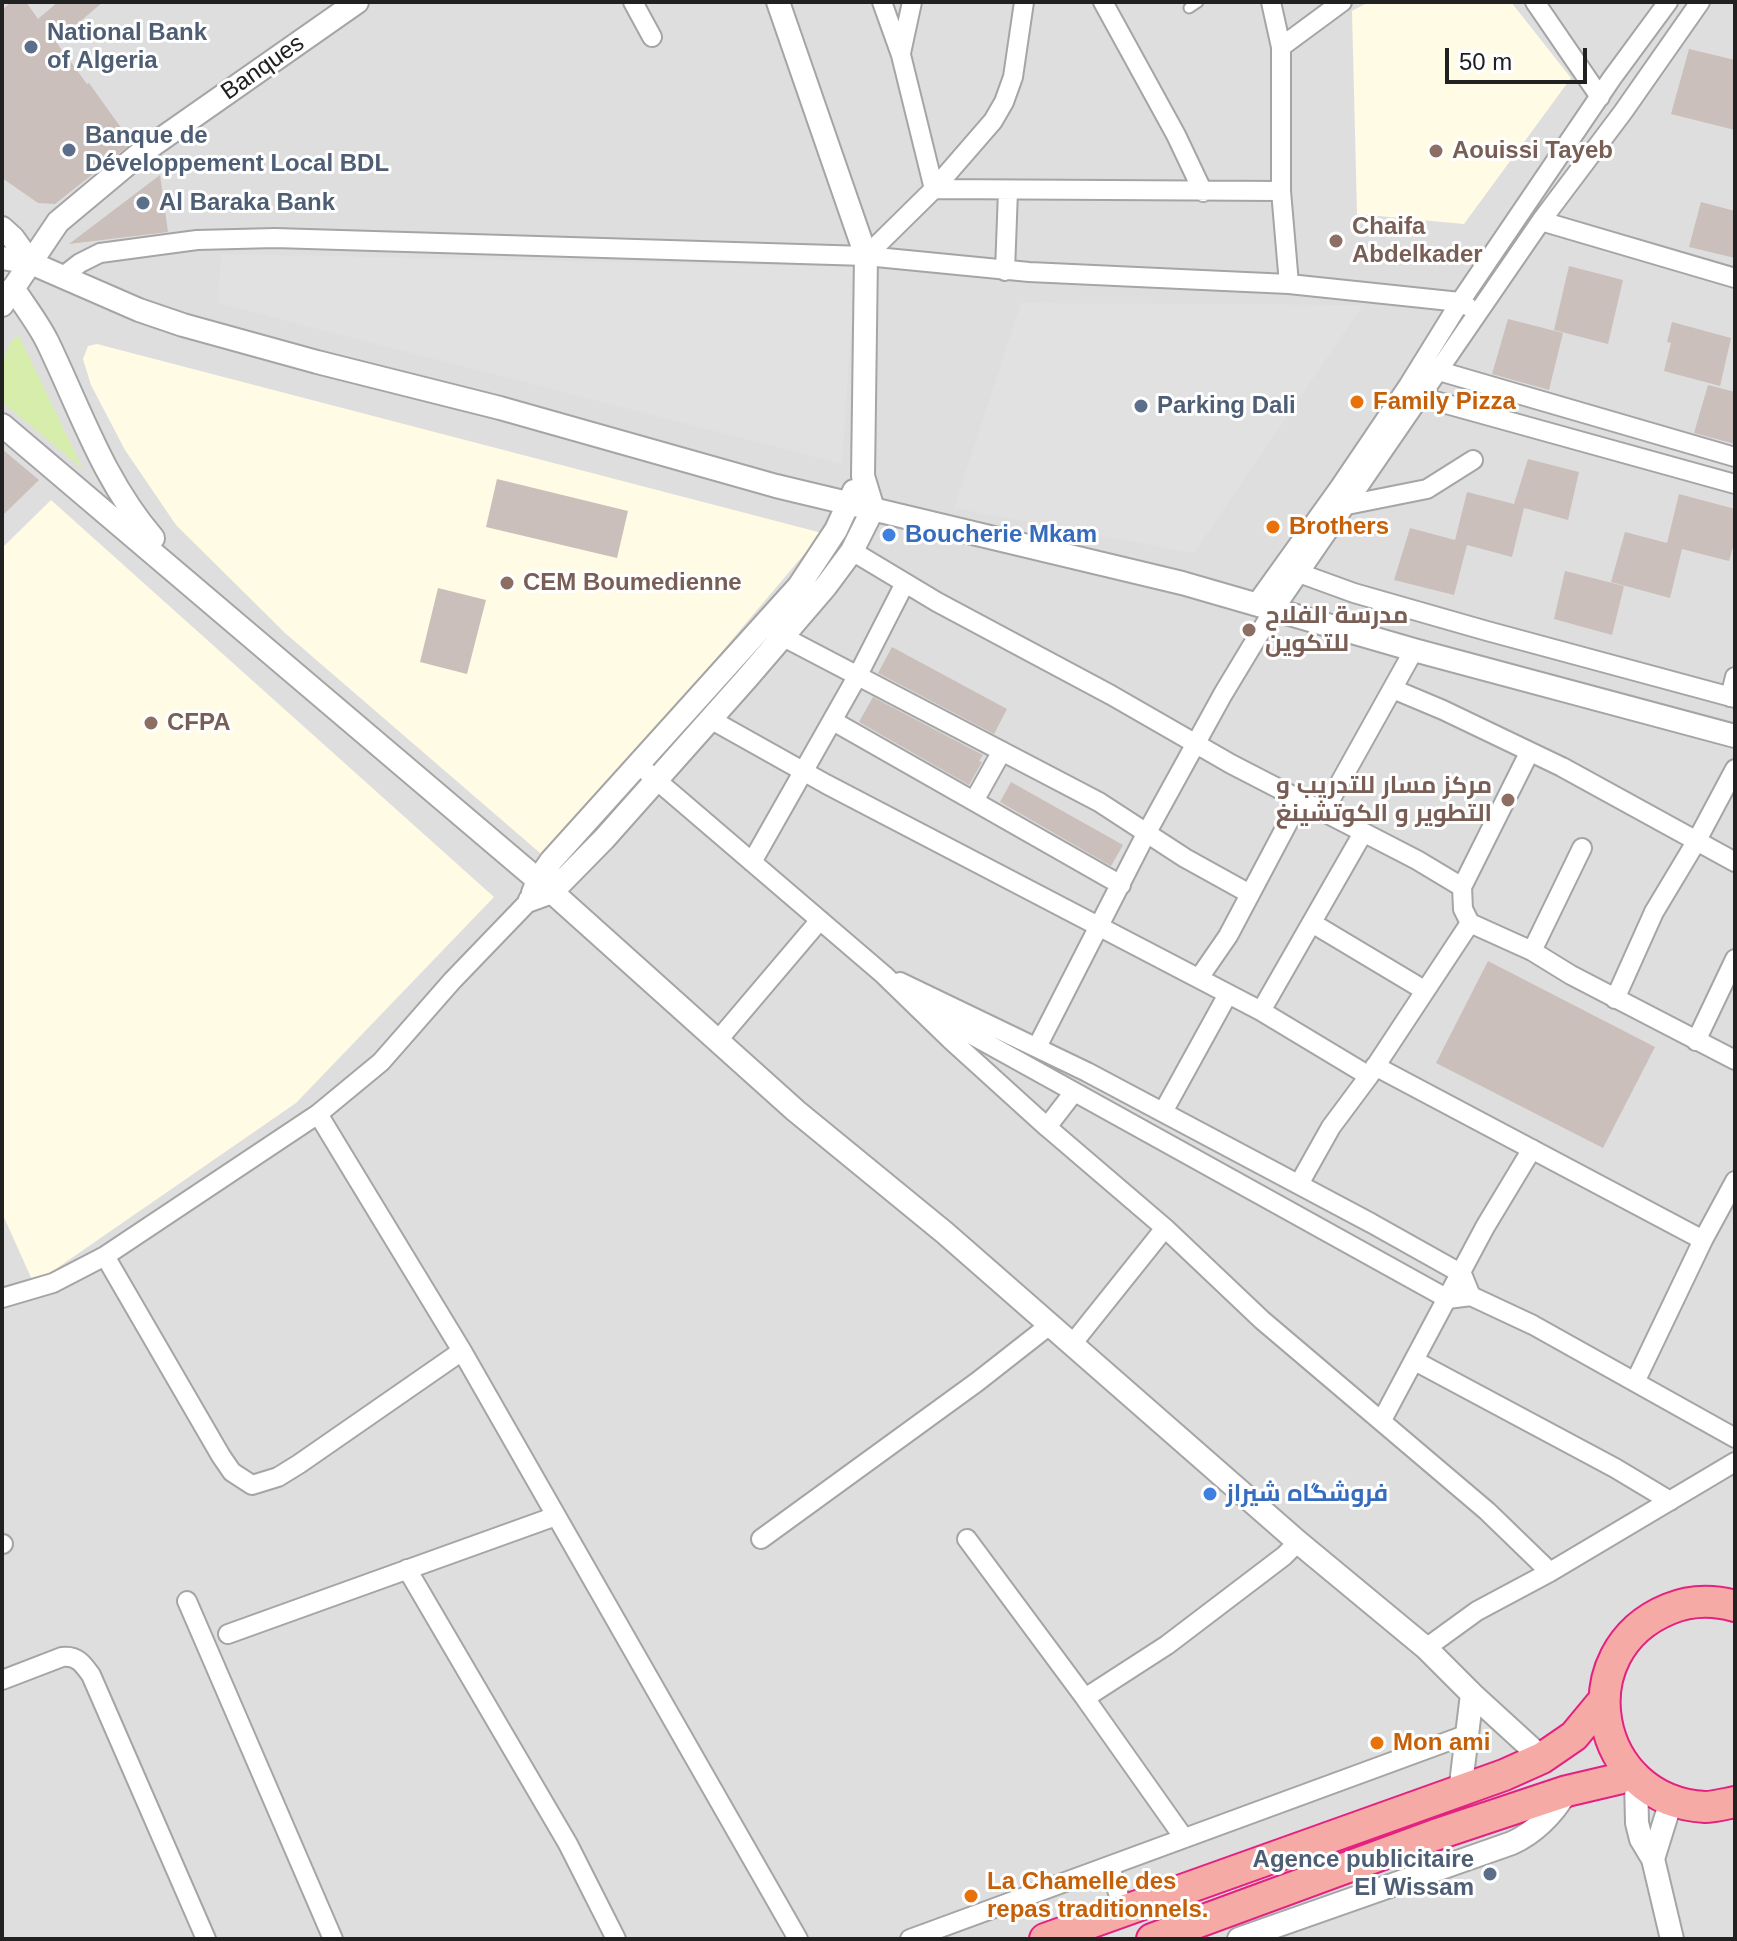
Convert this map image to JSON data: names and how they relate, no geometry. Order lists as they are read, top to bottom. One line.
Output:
{"streets":{"street":["Banques"]},"places":["National Bank of Algeria","Banque de Développement Local BDL","Aouissi Tayeb","Al Baraka Bank","Chaifa Abdelkader","Family Pizza","Parking Dali","Brothers","Boucherie Mkam","CEM Boumedienne","مدرسة الفلاح للتكوين","CFPA","مركز مسار للتدريب و التطوير و الكوتشينغ","فروشگاه شيراز","Mon ami","Agence publicitaire El Wissam","La Chamelle des repas traditionnels."],"scale_bar":"50 m"}
